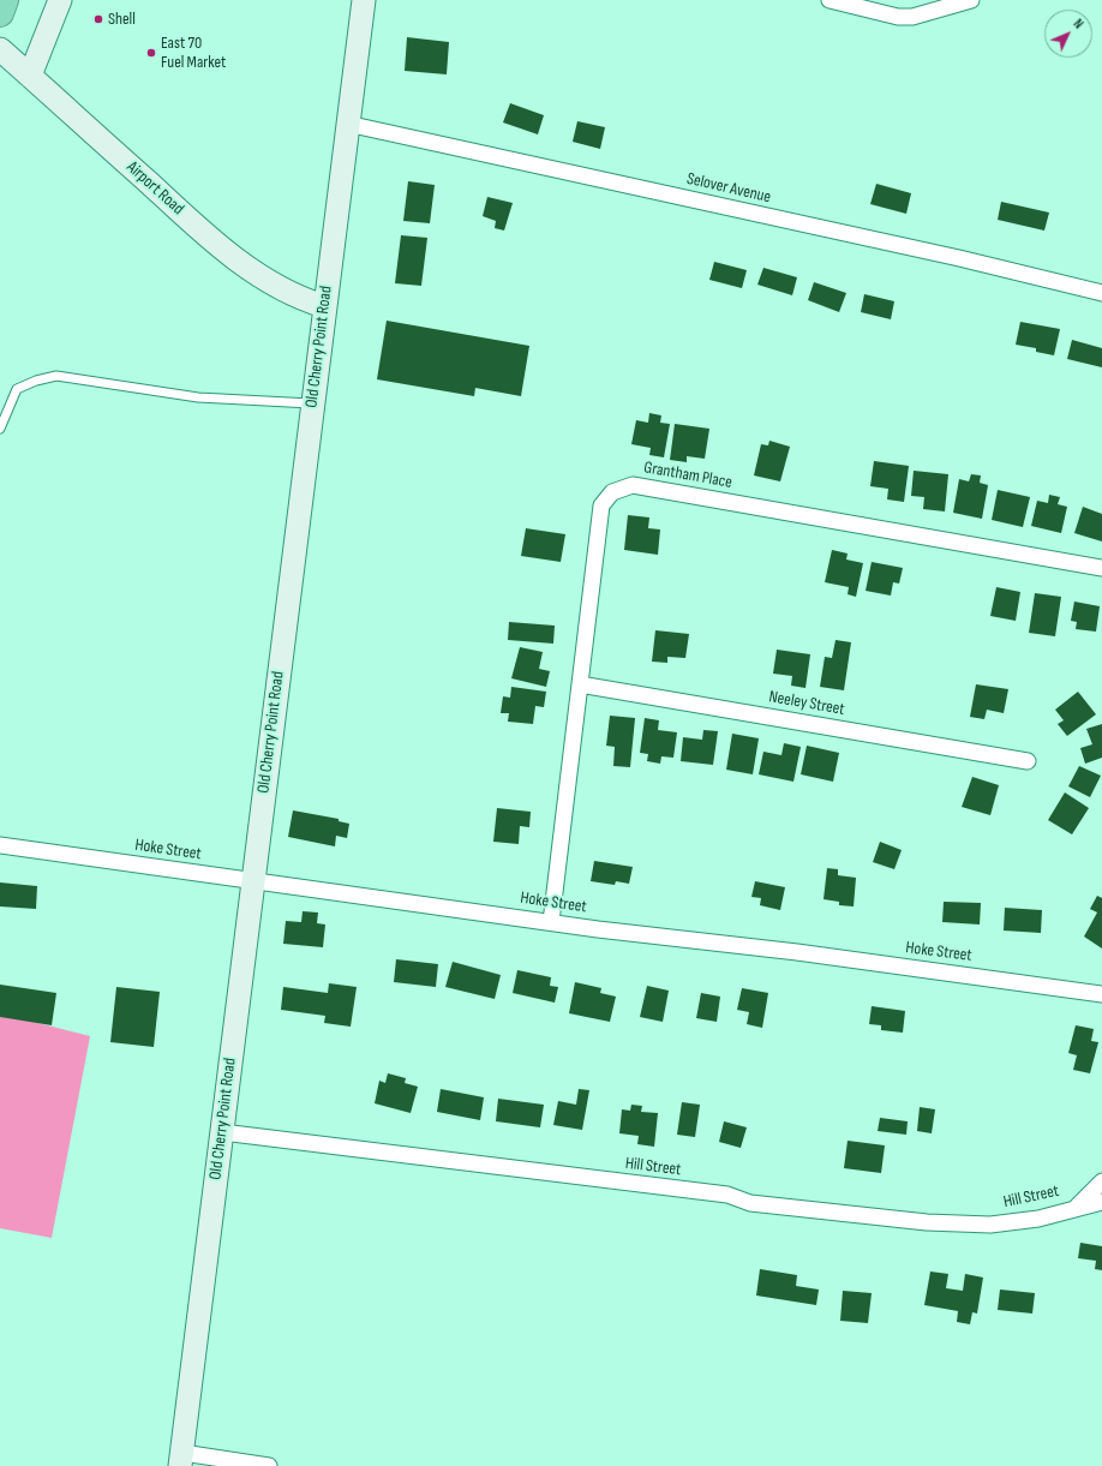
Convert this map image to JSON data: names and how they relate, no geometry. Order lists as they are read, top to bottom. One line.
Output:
{"streets":{"street":["Airport Road","Selover Avenue","Old Cherry Point Road","Grantham Place","Neeley Street","Hoke Street","Hill Street"]},"crossings":[["Airport Road","Old Cherry Point Road"],["Selover Avenue","Old Cherry Point Road"],["Old Cherry Point Road","Hoke Street"],["Old Cherry Point Road","Hill Street"],["Grantham Place","Neeley Street"],["Grantham Place","Hoke Street"]],"places":["Shell","East 70 Fuel Market"],"north":"top right"}
